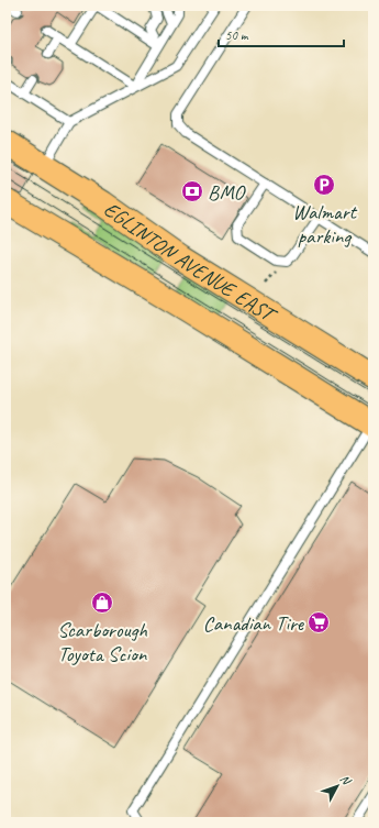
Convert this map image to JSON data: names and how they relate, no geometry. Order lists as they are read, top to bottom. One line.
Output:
{"streets":{"main road":["EGLINTON AVENUE EAST"]},"places":{"parking":["Walmart parking"],"bank":["BMO"],"shop":["Scarborough Toyota Scion"],"supermarket":["Canadian Tire"]},"scale_bar":"50 m","north":"top right"}
